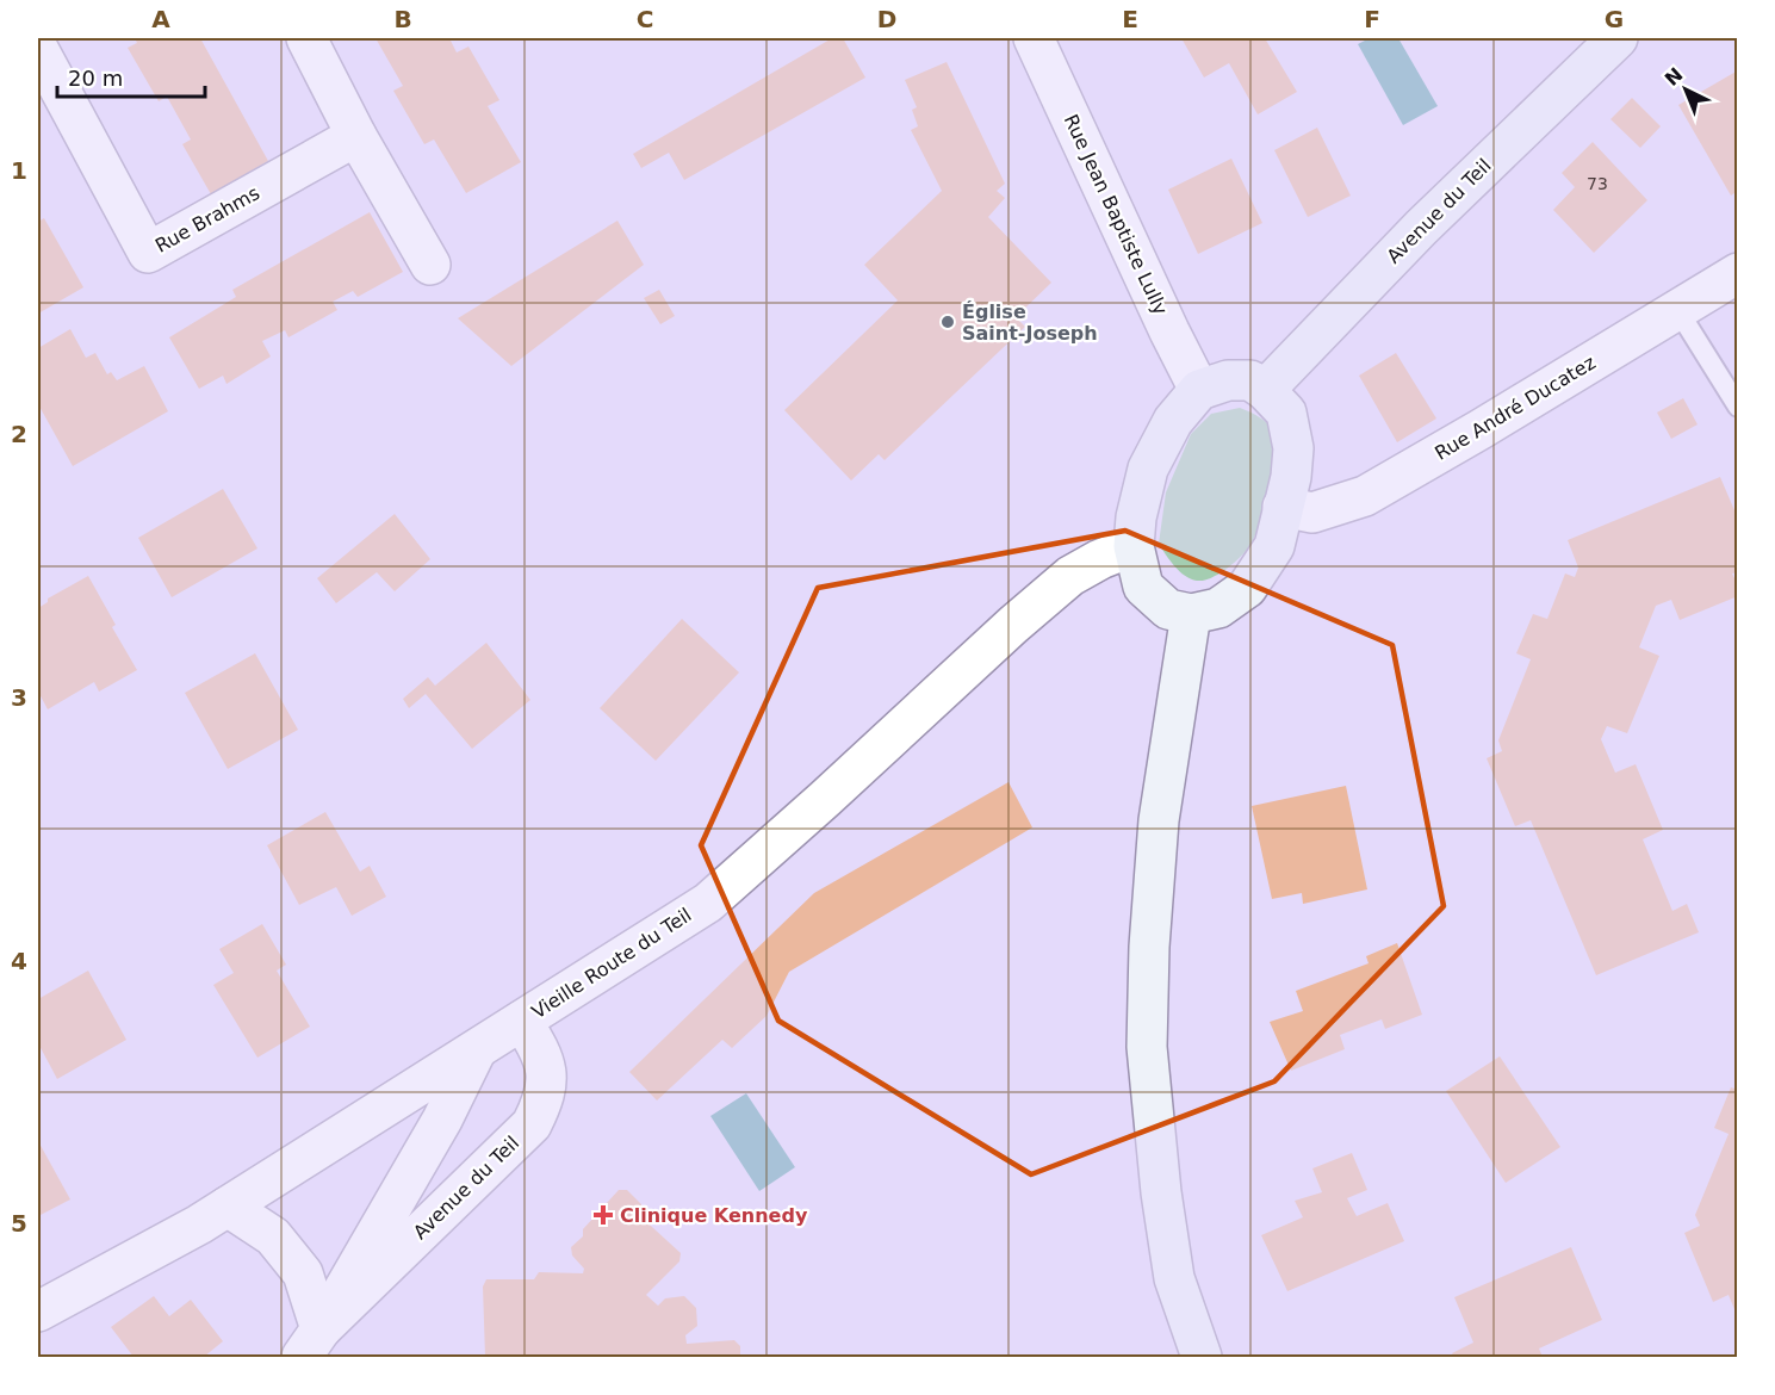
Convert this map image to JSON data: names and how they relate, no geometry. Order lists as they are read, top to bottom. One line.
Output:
{"streets":{"main road":["Avenue du Teil"],"street":["Rue Jean Baptiste Lully","Rue Brahms","Rue André Ducatez","Vieille Route du Teil"]},"crossings":[["Avenue du Teil","Rue Jean Baptiste Lully"],["Avenue du Teil","Rue André Ducatez"],["Avenue du Teil","Vieille Route du Teil"],["Rue Jean Baptiste Lully","Rue André Ducatez"],["Rue Jean Baptiste Lully","Vieille Route du Teil"],["Rue André Ducatez","Vieille Route du Teil"]],"places":{"other":["Église Saint-Joseph"],"health":["Clinique Kennedy"]},"house_numbers":["73"],"scale_bar":"20 m","north":"top left","grid":{"columns":["A","B","C","D","E","F","G"],"rows":["1","2","3","4","5"]}}
